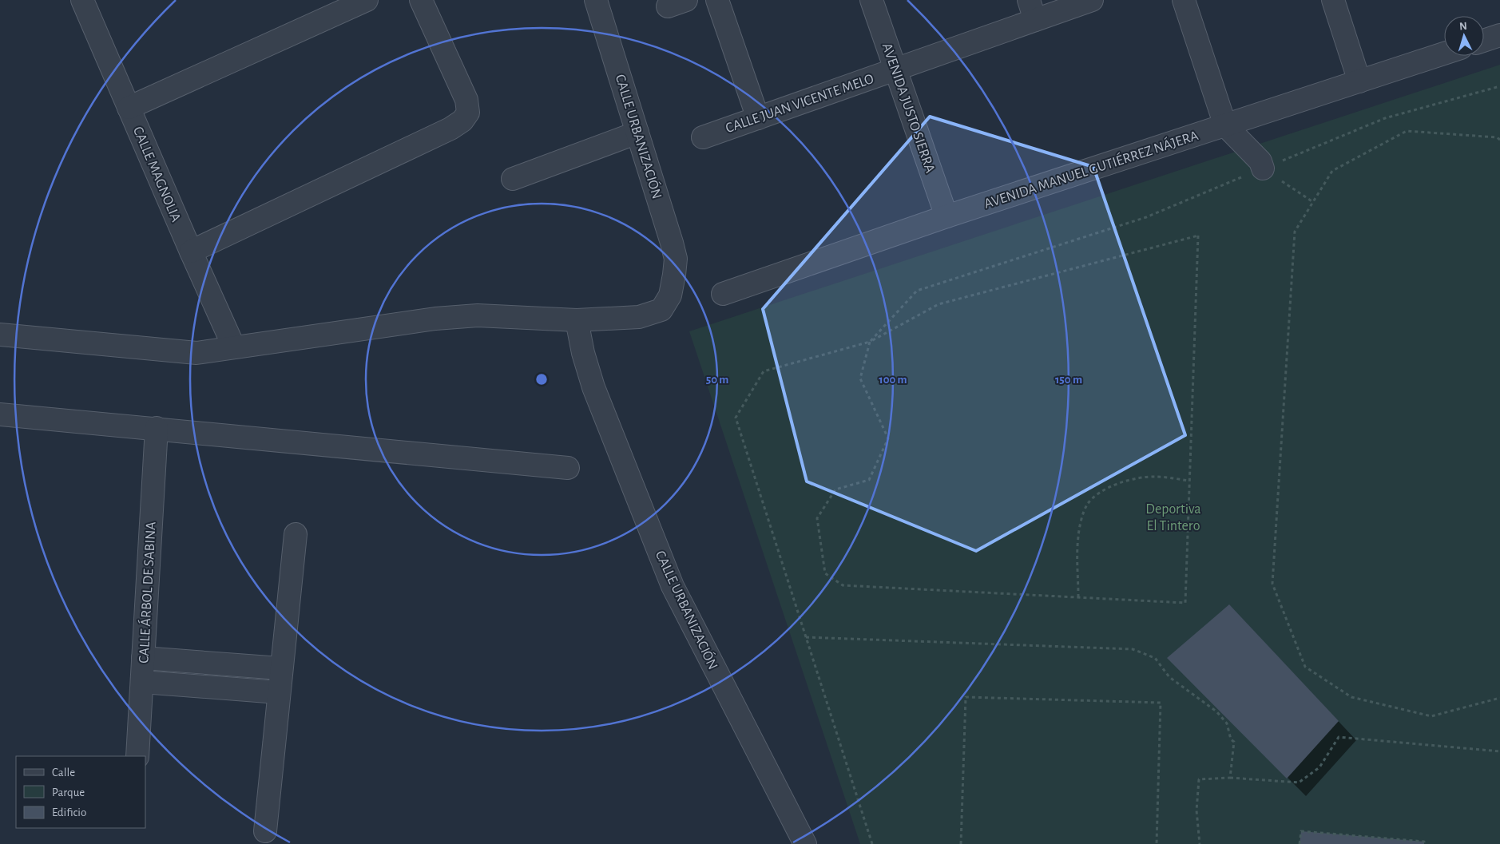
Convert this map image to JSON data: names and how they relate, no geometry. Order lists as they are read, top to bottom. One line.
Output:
{"streets":{"street":["CALLE JUAN VICENTE MELO","AVENIDA JUSTO SIERRA","CALLE URBANIZACIÓN","AVENIDA MANUEL GUTIÉRREZ NÁJERA","CALLE MAGNOLIA","CALLE ÁRBOL DE SABINA"]},"crossings":[["CALLE JUAN VICENTE MELO","AVENIDA JUSTO SIERRA"],["AVENIDA JUSTO SIERRA","AVENIDA MANUEL GUTIÉRREZ NÁJERA"],["CALLE URBANIZACIÓN","CALLE MAGNOLIA"]],"parks":["Deportiva El Tintero"],"legend":["Calle","Parque","Edificio"],"north":"top","rings":["50 m","100 m","150 m"]}
